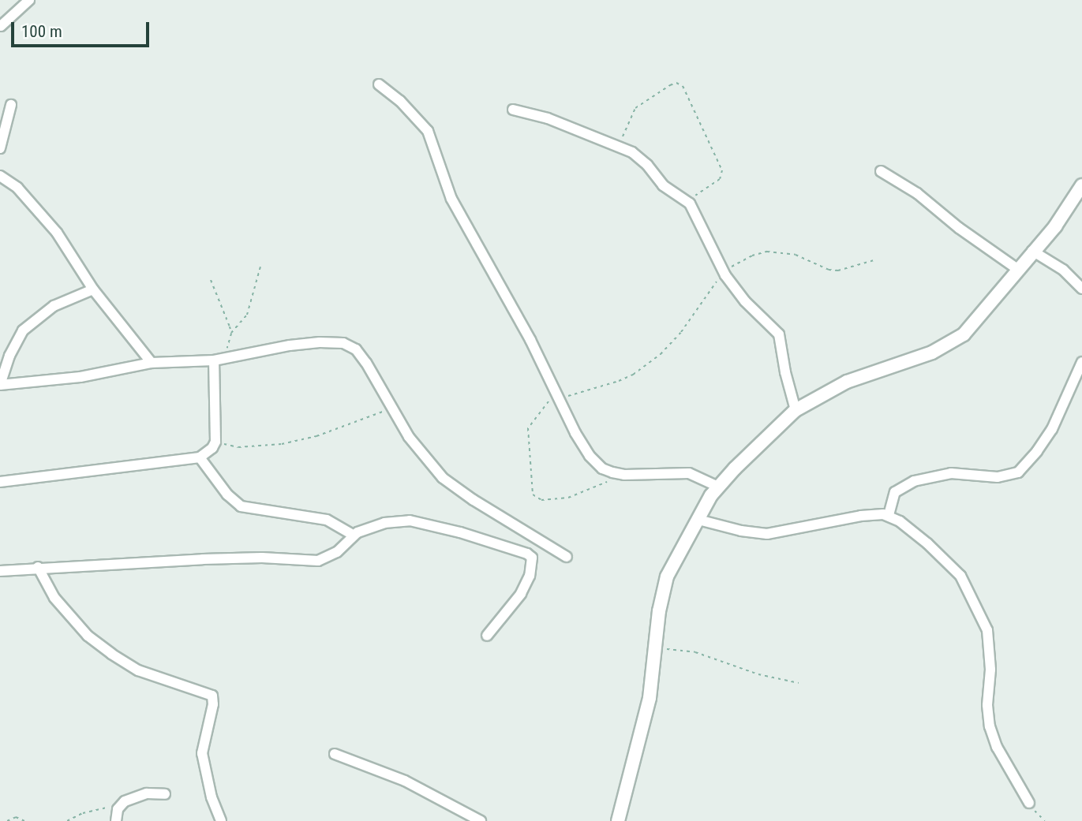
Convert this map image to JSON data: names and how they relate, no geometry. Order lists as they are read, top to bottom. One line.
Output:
{"scale_bar":"100 m"}
